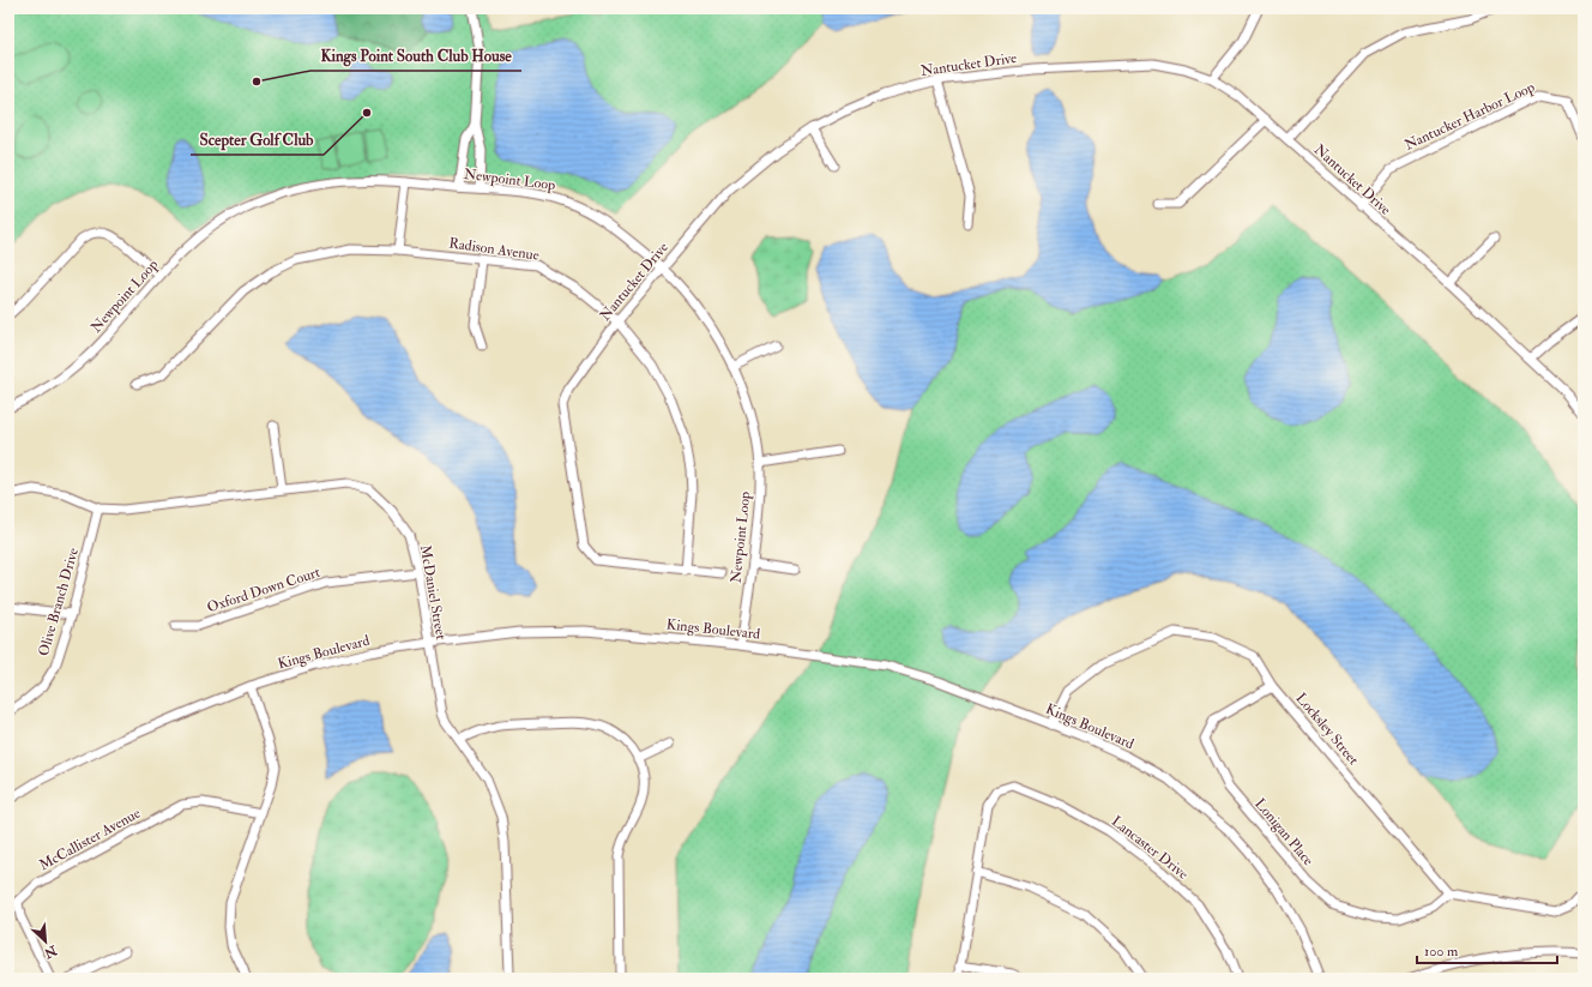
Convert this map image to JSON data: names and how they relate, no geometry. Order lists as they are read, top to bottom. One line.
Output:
{"streets":{"street":["Nantucket Drive","Nantucker Harbor Loop","Newpoint Loop","Radison Avenue","Oxford Down Court","McDaniel Street","Olive Branch Drive","Kings Boulevard","Locksley Street","Lonigan Place","McCallister Avenue","Lancaster Drive"]},"crossings":[["Nantucket Drive","Nantucker Harbor Loop"],["Nantucket Drive","Newpoint Loop"],["Nantucket Drive","Radison Avenue"],["Newpoint Loop","Kings Boulevard"],["Oxford Down Court","McDaniel Street"],["McDaniel Street","Olive Branch Drive"],["McDaniel Street","Kings Boulevard"],["Kings Boulevard","Locksley Street"],["Locksley Street","Lonigan Place"]],"places":["Kings Point South Club House","Scepter Golf Club"],"scale_bar":"100 m","north":"bottom right"}
